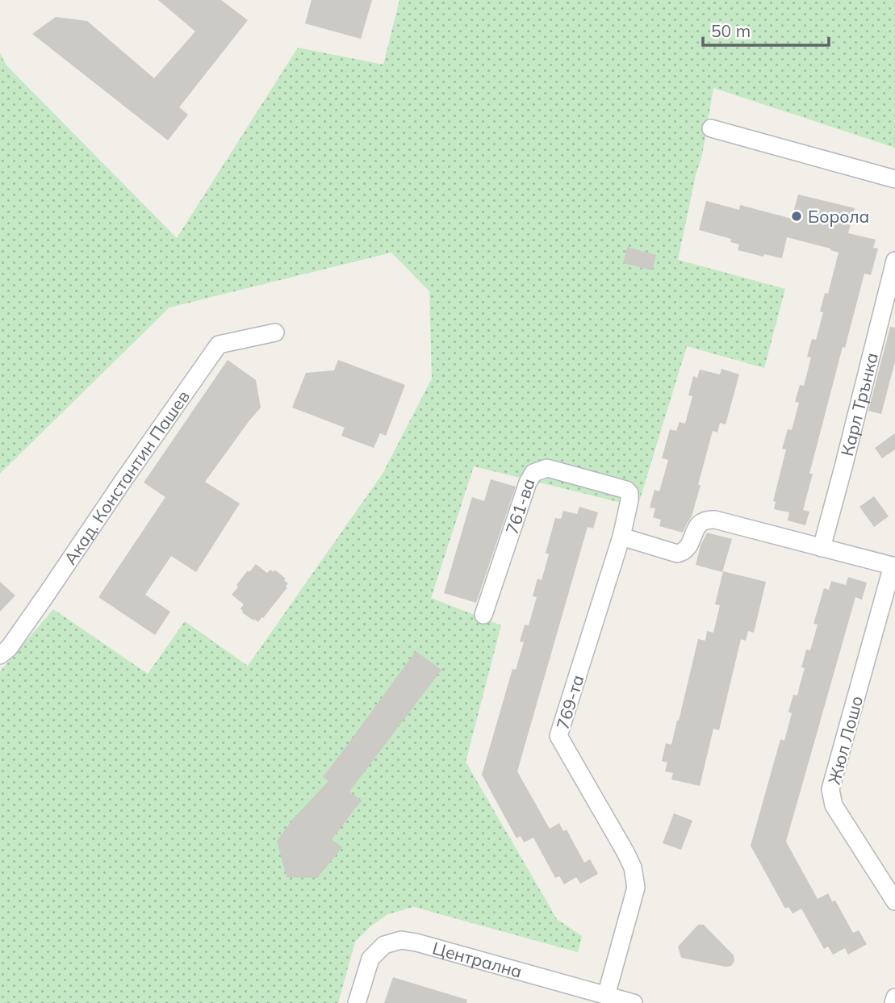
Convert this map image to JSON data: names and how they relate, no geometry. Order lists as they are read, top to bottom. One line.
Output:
{"streets":{"street":["Карл Трънка","Акад. Константин Пашев","761-ва","769-та","Жюл Лошо","Централна"]},"crossings":[["761-ва","769-та"],["769-та","Централна"]],"places":["Борола"],"scale_bar":"50 m"}
